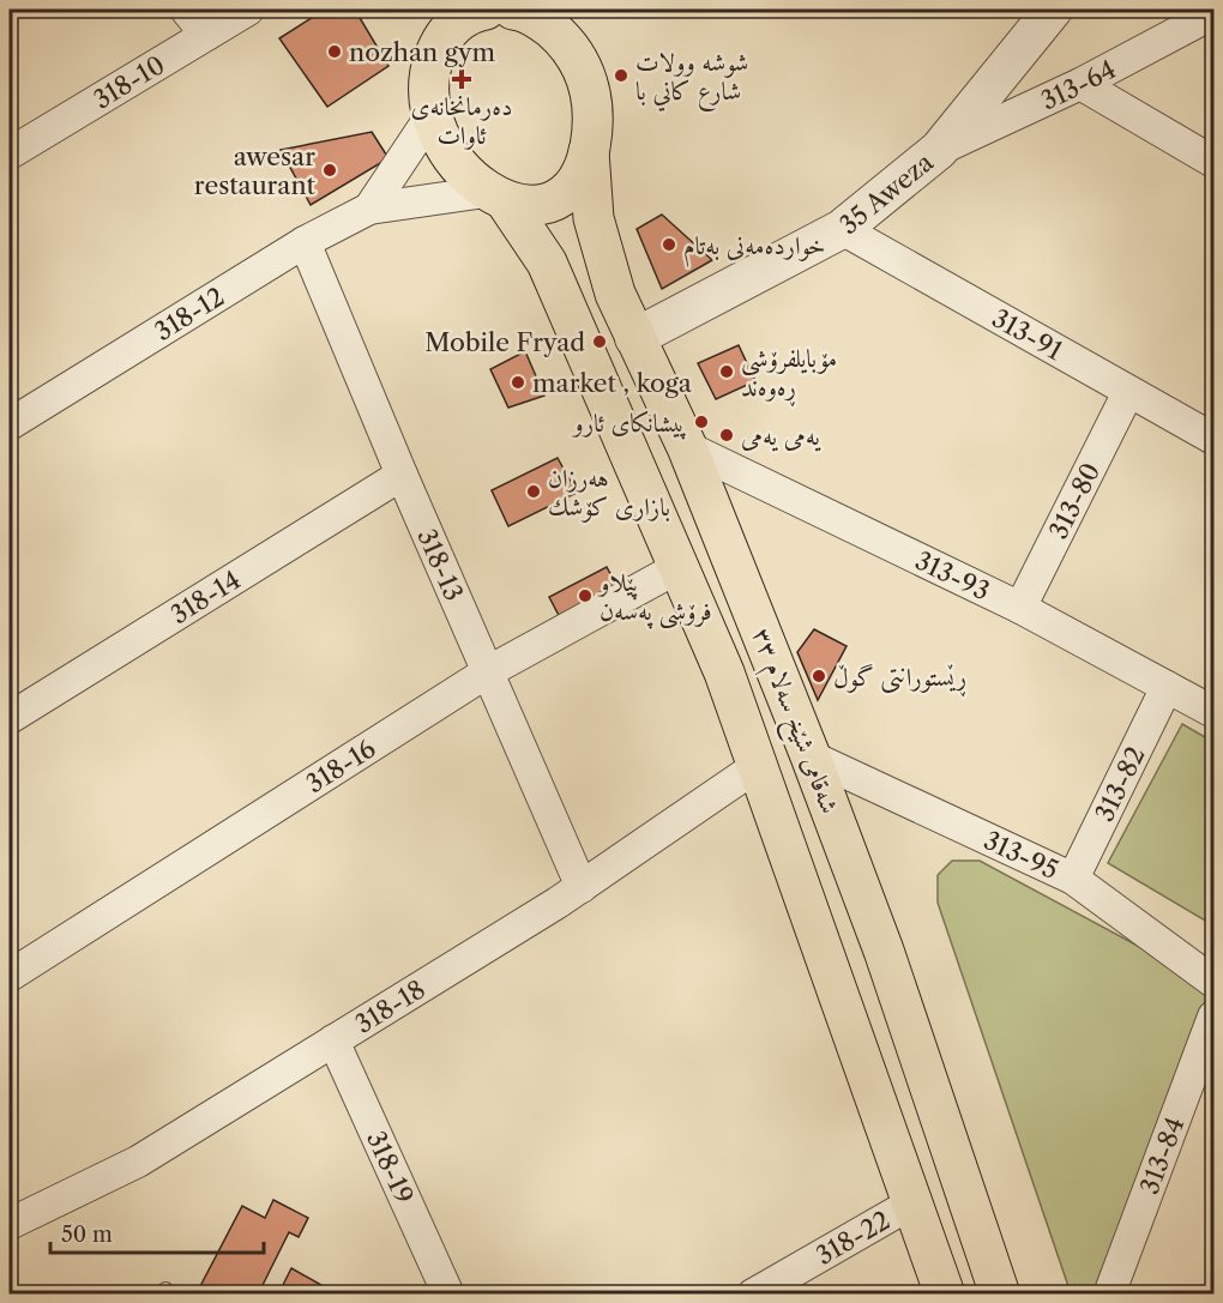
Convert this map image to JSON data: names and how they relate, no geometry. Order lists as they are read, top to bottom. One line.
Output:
{"streets":{"main road":["شەقامی شێخ سەلام ٣٣"],"street":["318-10","313-64","35 Aweza","318-12","313-91","313-80","318-13","313-93","318-14","318-16","313-82","313-95","318-18","313-84","318-19","318-22"]},"crossings":[["313-64","35 Aweza"],["35 Aweza","313-91"],["35 Aweza","شەقامی شێخ سەلام ٣٣"],["318-12","318-13"],["318-12","شەقامی شێخ سەلام ٣٣"],["313-91","313-80"],["313-80","313-93"],["318-13","318-14"],["318-13","318-16"],["318-13","318-18"],["313-93","شەقامی شێخ سەلام ٣٣"],["313-93","313-82"],["شەقامی شێخ سەلام ٣٣","318-16"],["شەقامی شێخ سەلام ٣٣","313-95"],["شەقامی شێخ سەلام ٣٣","318-18"],["شەقامی شێخ سەلام ٣٣","318-22"],["313-82","313-95"],["318-18","318-19"]],"places":{"other":["nozhan gym","شوشه وولات شارع كاني با","awesar restaurant","خواردەمەنی بەتام","Mobile Fryad","مۆبایلفرۆشی ڕەوەند","market , koga","پیشانکای ئارو","یەمی یەمی","هەرزان بازاری کۆشك","پێلاو فرۆشی پەسەن","ڕێستورانتی گوڵ"],"health":["دەرمانخانەی ئاوات"]},"scale_bar":"50 m"}
